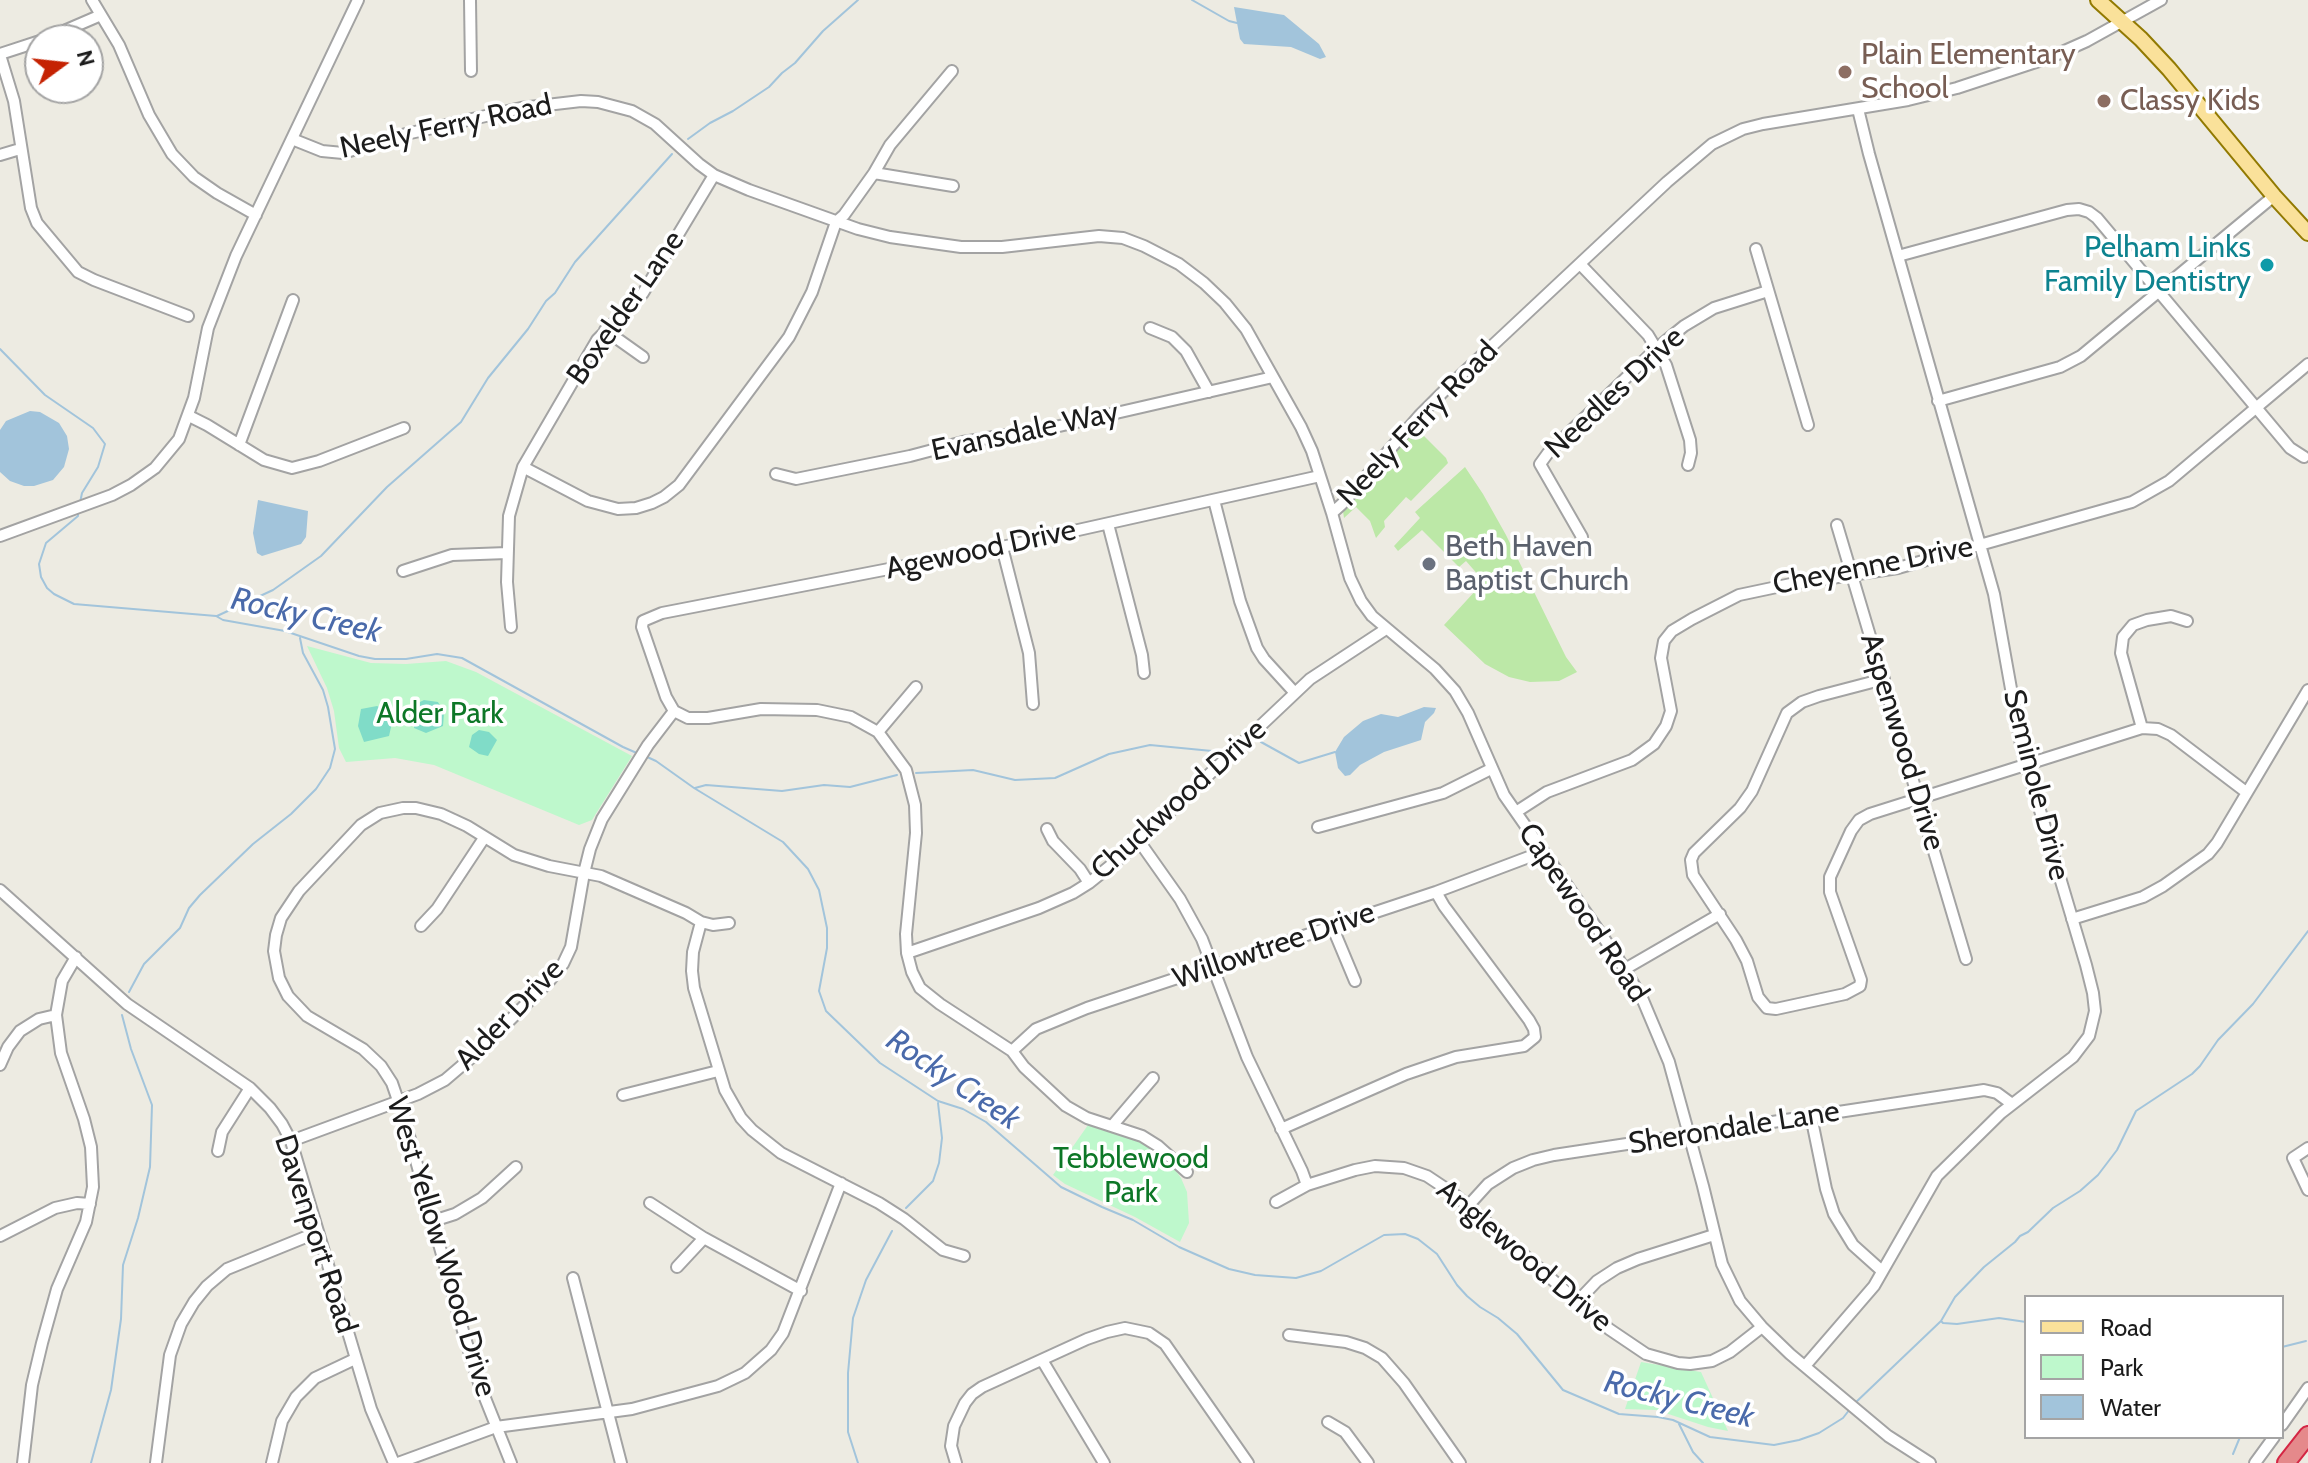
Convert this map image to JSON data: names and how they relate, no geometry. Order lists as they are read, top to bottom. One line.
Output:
{"streets":{"street":["Neely Ferry Road","Boxelder Lane","Needles Drive","Evansdale Way","Agewood Drive","Cheyenne Drive","Aspenwood Drive","Seminole Drive","Chuckwood Drive","Capewood Road","Willowtree Drive","Alder Drive","Sherondale Lane","Davenport Road","West Yellow Wood Drive","Anglewood Drive"]},"crossings":[["Neely Ferry Road","Boxelder Lane"],["Neely Ferry Road","Evansdale Way"],["Neely Ferry Road","Agewood Drive"],["Neely Ferry Road","Seminole Drive"],["Neely Ferry Road","Capewood Road"],["Agewood Drive","Alder Drive"],["Cheyenne Drive","Aspenwood Drive"],["Cheyenne Drive","Seminole Drive"],["Cheyenne Drive","Capewood Road"],["Seminole Drive","Capewood Road"],["Seminole Drive","Sherondale Lane"],["Chuckwood Drive","Capewood Road"],["Capewood Road","Willowtree Drive"],["Capewood Road","Sherondale Lane"],["Capewood Road","Anglewood Drive"],["Alder Drive","Davenport Road"],["Alder Drive","West Yellow Wood Drive"],["Sherondale Lane","Anglewood Drive"]],"water":["Rocky Creek"],"parks":["Alder Park","Tebblewood Park"],"places":["Plain Elementary School","Classy Kids","Pelham Links Family Dentistry","Beth Haven Baptist Church"],"legend":["Road","Park","Water"],"north":"right"}
